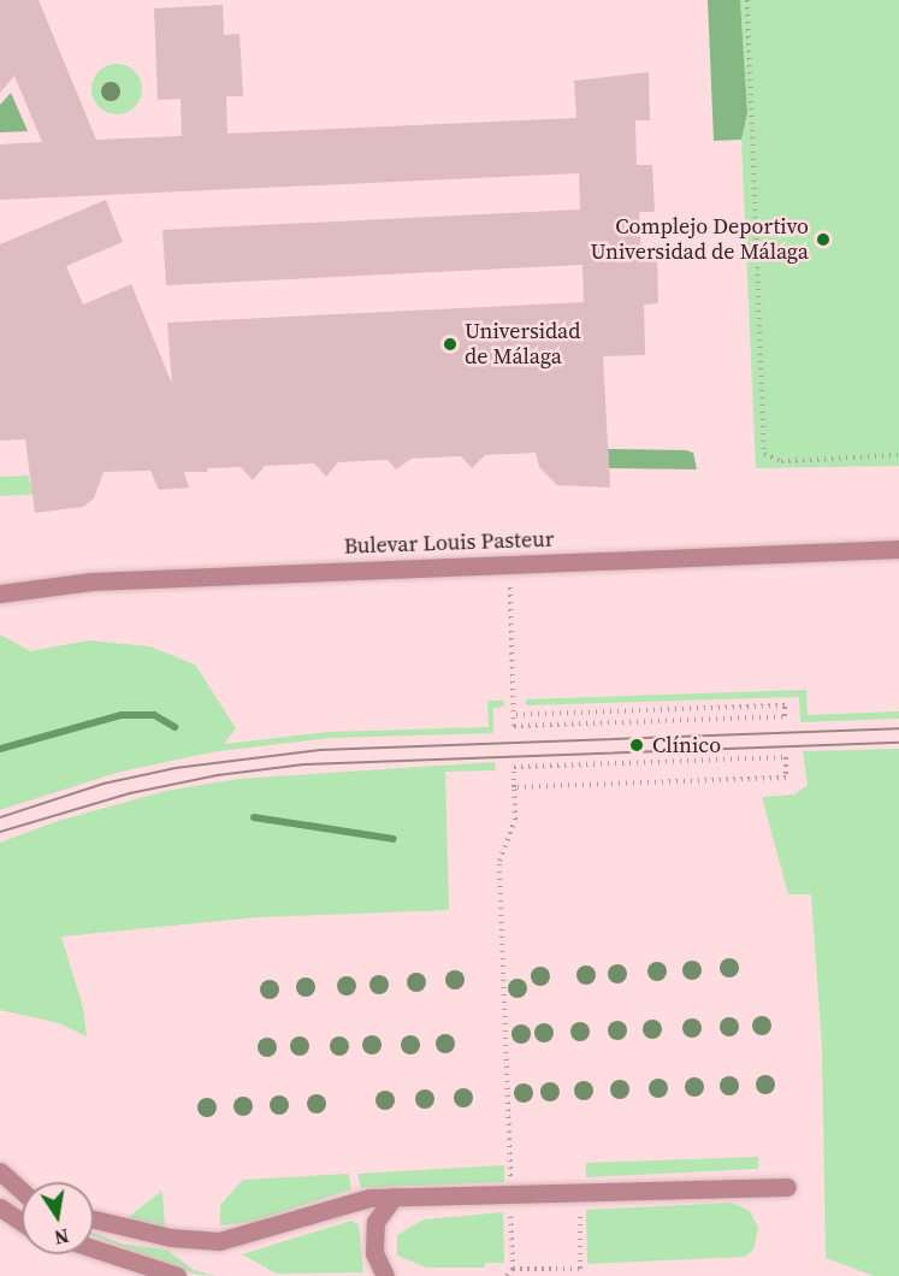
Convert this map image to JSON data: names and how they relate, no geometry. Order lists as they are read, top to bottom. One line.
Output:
{"streets":{"street":["Bulevar Louis Pasteur"]},"places":["Complejo Deportivo Universidad de Málaga","Universidad de Málaga","Clínico"],"north":"bottom"}
